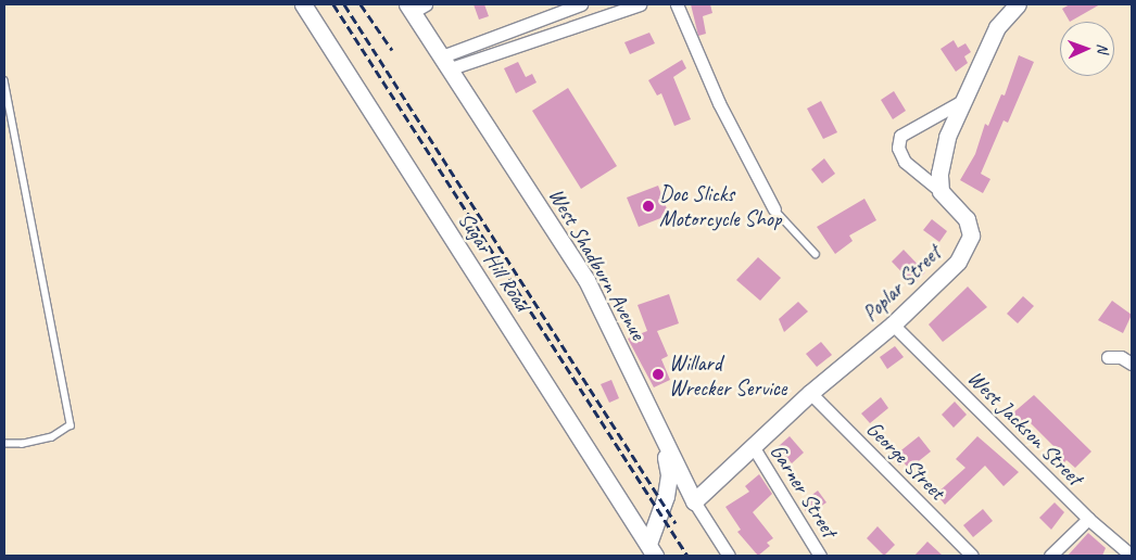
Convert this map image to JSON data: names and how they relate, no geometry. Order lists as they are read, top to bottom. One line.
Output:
{"streets":{"street":["Sugar Hill Road","West Shadburn Avenue","Poplar Street","West Jackson Street","George Street","Garner Street"]},"crossings":[["West Shadburn Avenue","Poplar Street"],["Poplar Street","West Jackson Street"],["Poplar Street","George Street"],["Poplar Street","Garner Street"]],"places":["Doc Slicks Motorcycle Shop","Willard Wrecker Service"],"north":"right"}
